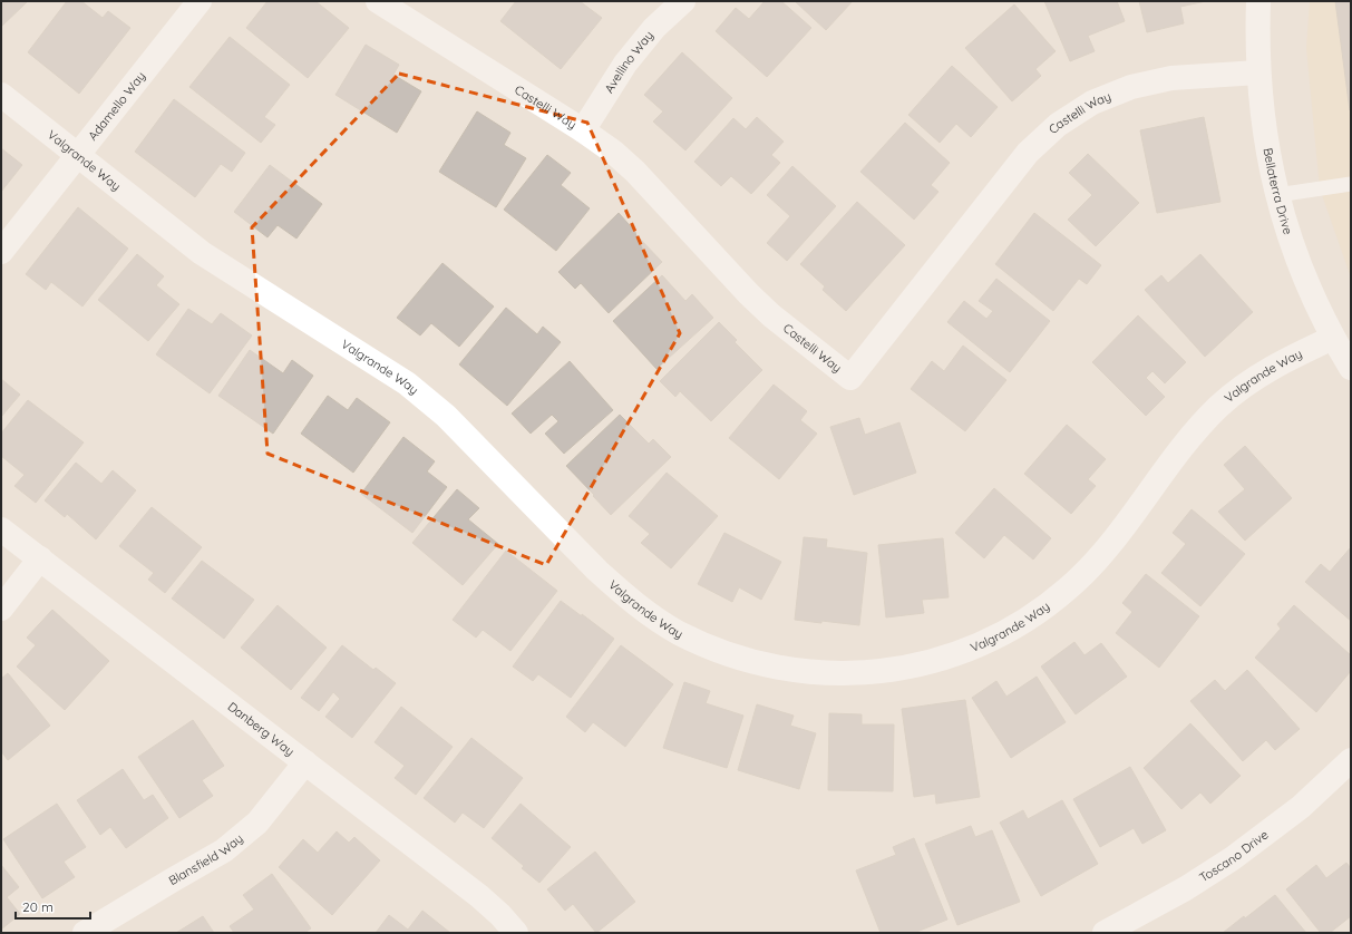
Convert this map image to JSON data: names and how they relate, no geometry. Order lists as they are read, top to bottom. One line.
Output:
{"streets":{"street":["Avellino Way","Adamello Way","Castelli Way","Valgrande Way","Bellaterra Drive","Danberg Way","Toscano Drive","Blansfield Way"]},"crossings":[["Avellino Way","Castelli Way"],["Adamello Way","Valgrande Way"],["Castelli Way","Bellaterra Drive"],["Valgrande Way","Bellaterra Drive"],["Danberg Way","Blansfield Way"]],"scale_bar":"20 m"}
